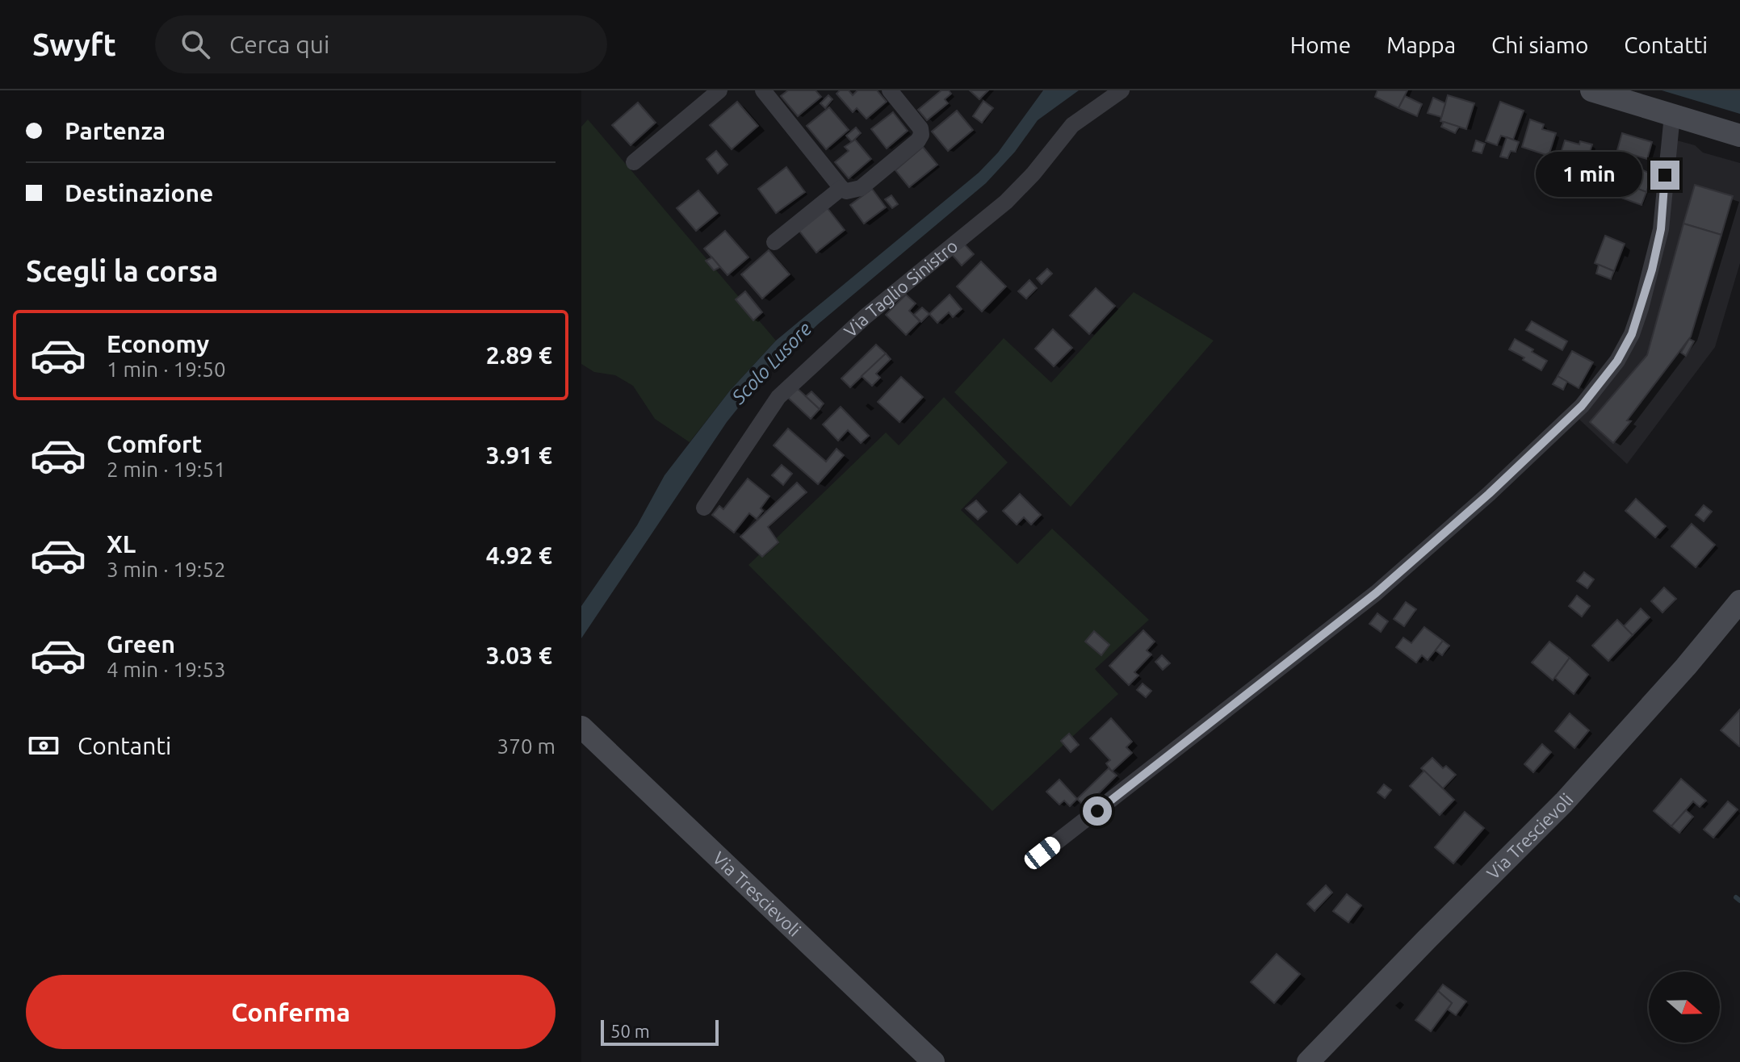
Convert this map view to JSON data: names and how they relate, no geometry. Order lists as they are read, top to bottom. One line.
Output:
{"streets":{"main road":["Via Trescievoli"],"street":["Via Taglio Sinistro"]},"water":["Scolo Lusore"],"scale_bar":"50 m","north":"right","page":{"header":"Swyft","search":"Cerca qui","nav":["Home","Mappa","Chi siamo","Contatti"],"banner":["Partenza","Destinazione"],"bubble":"1 min","heading":"Scegli la corsa","list":[{"name":"Economy","note":"1 min · 19:50","value":"2.89 €"},{"name":"Comfort","note":"2 min · 19:51","value":"3.91 €"},{"name":"XL","note":"3 min · 19:52","value":"4.92 €"},{"name":"Green","note":"4 min · 19:53","value":"3.03 €"}],"pay":["Contanti","370 m"],"buttons":"Conferma","scale":"50 m"}}
